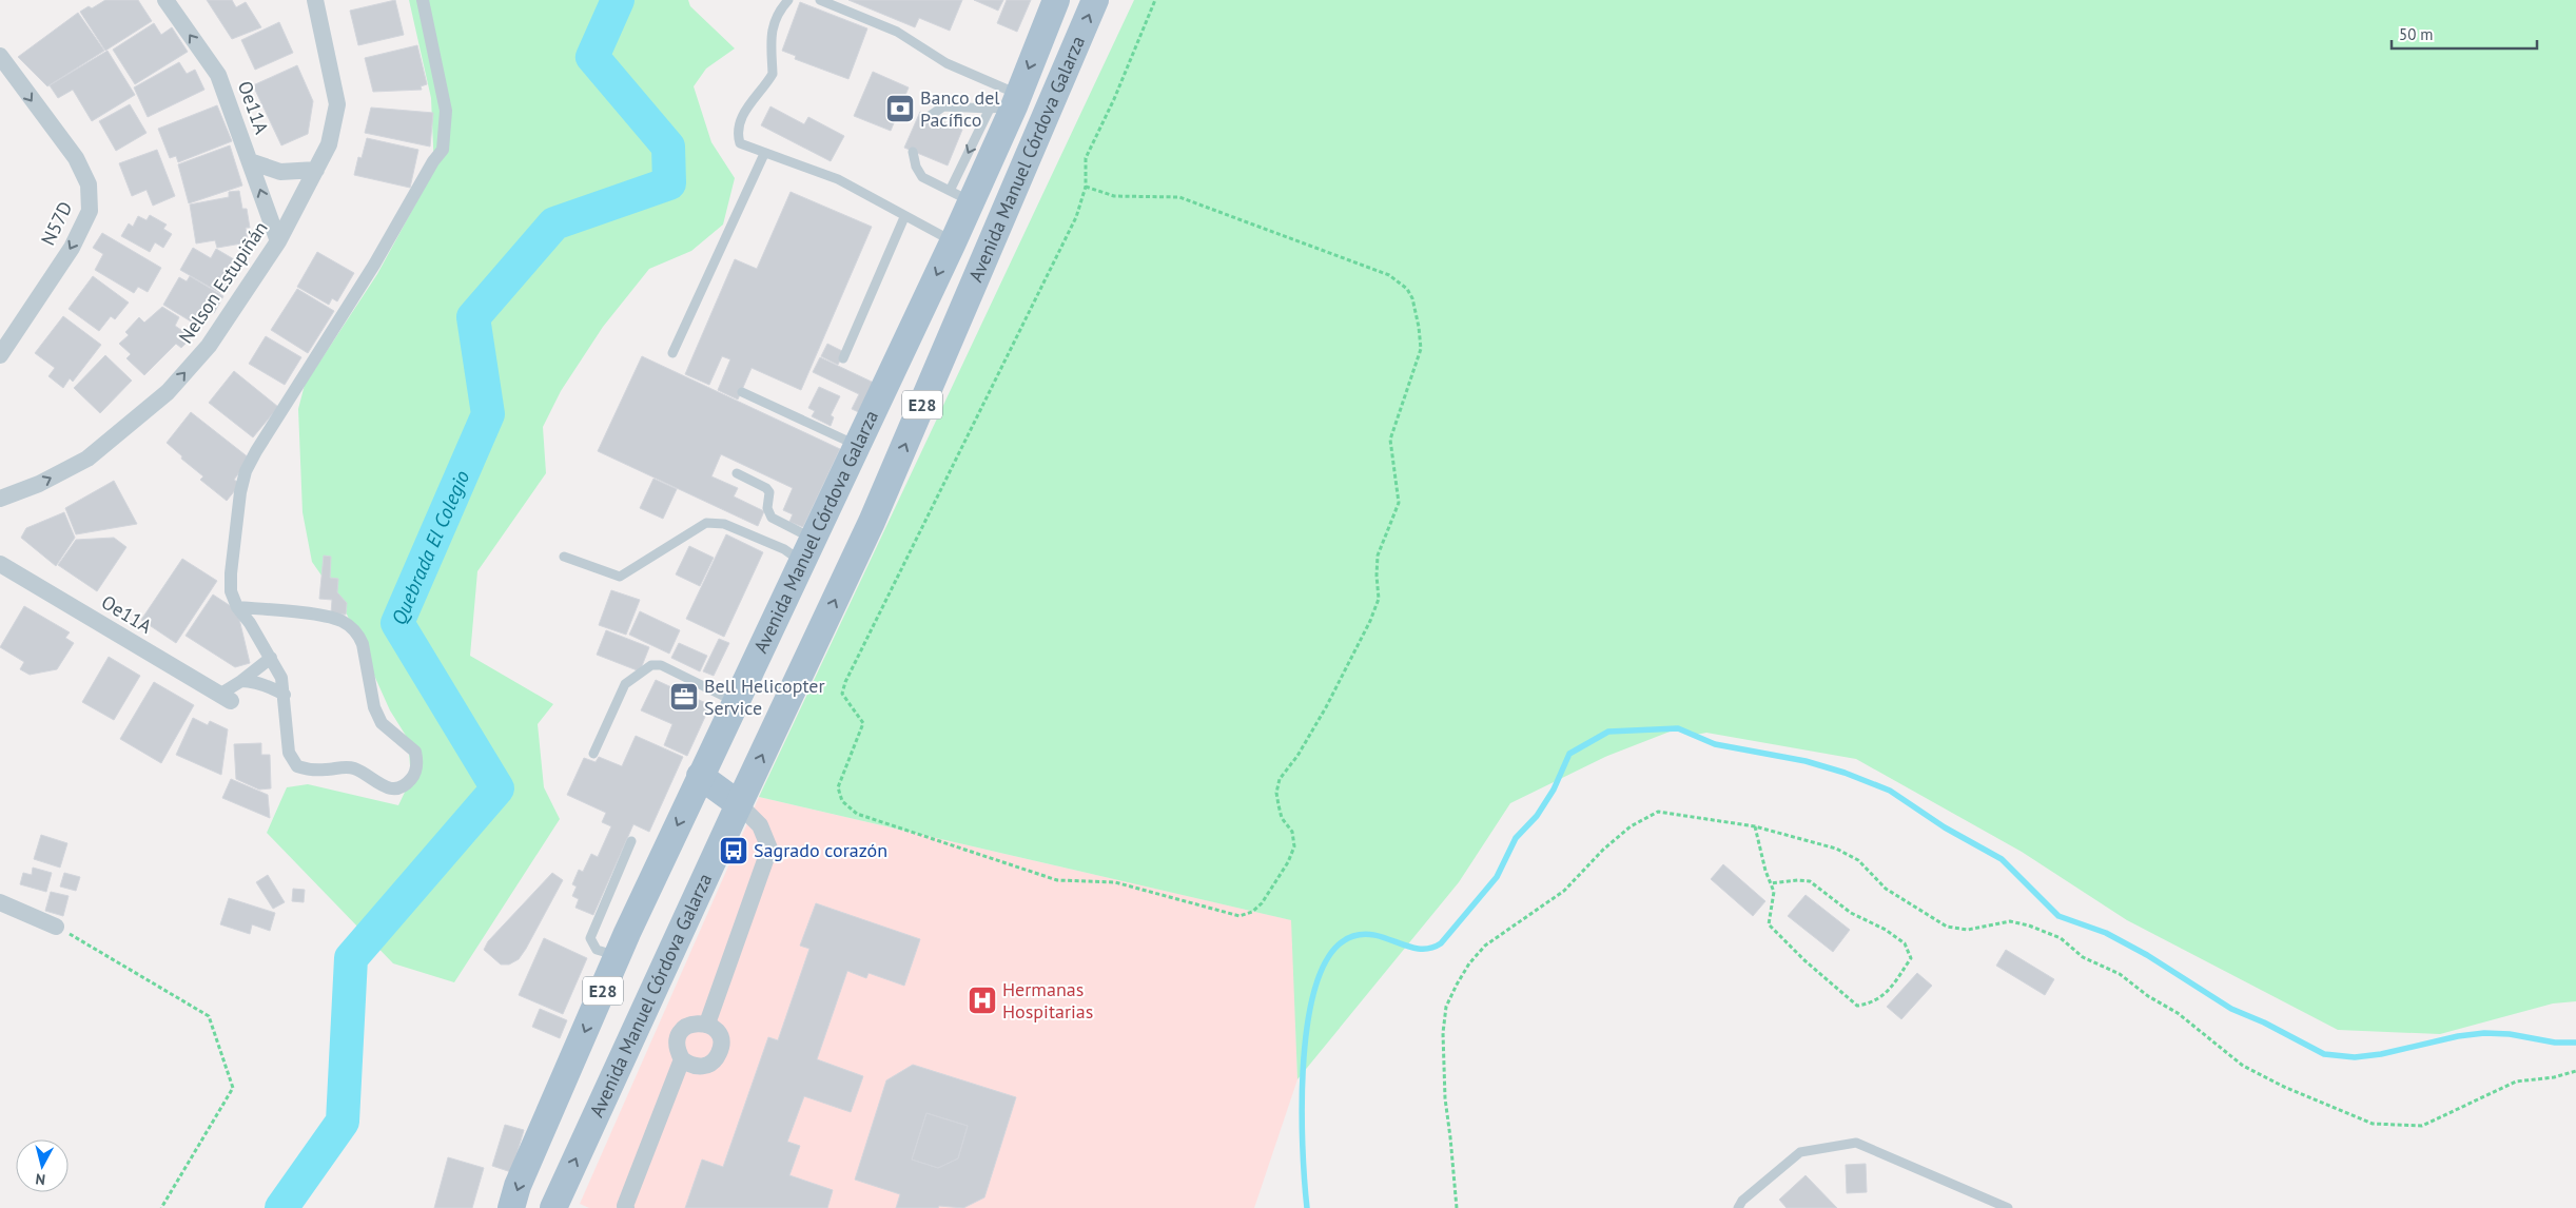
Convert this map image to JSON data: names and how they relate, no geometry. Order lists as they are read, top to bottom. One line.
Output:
{"streets":{"main road":["Avenida Manuel Córdova Galarza","E28"],"street":["Oe11A","N57D","Nelson Estupiñán"]},"crossings":[["Oe11A","Nelson Estupiñán"]],"one_way":["Oe11A","N57D","Nelson Estupiñán"],"water":["Quebrada El Colegio"],"places":{"bank":["Banco del Pacífico"],"office":["Bell Helicopter Service"],"bus stop":["Sagrado corazón"],"hospital":["Hermanas Hospitarias"]},"scale_bar":"50 m","north":"bottom"}
